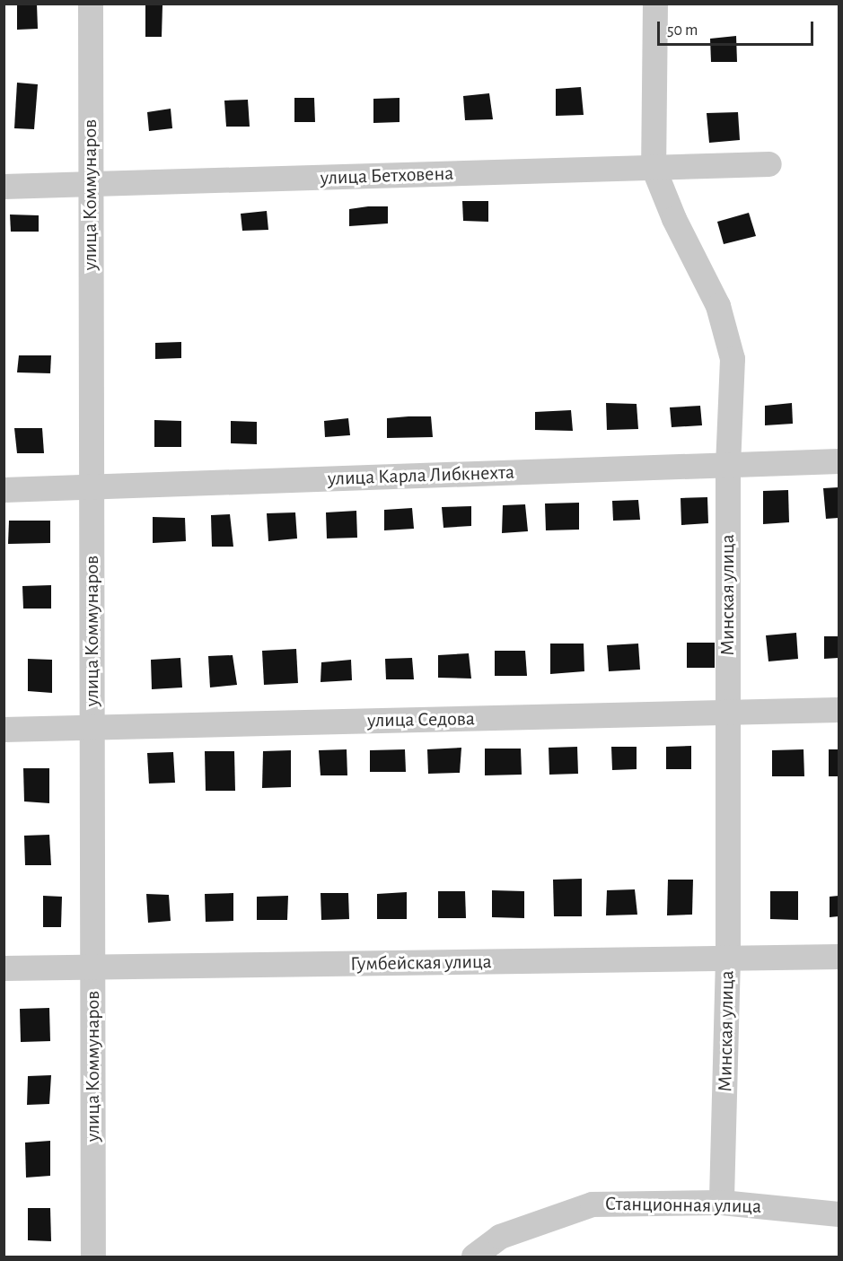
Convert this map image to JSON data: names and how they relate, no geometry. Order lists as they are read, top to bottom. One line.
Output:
{"streets":{"street":["улица Бетховена","улица Коммунаров","улица Карла Либкнехта","Минская улица","улица Седова","Гумбейская улица","Станционная улица"]},"crossings":[["улица Бетховена","улица Коммунаров"],["улица Бетховена","Минская улица"],["улица Коммунаров","улица Карла Либкнехта"],["улица Коммунаров","улица Седова"],["улица Коммунаров","Гумбейская улица"],["улица Карла Либкнехта","Минская улица"],["Минская улица","улица Седова"],["Минская улица","Гумбейская улица"],["Минская улица","Станционная улица"]],"scale_bar":"50 m"}
